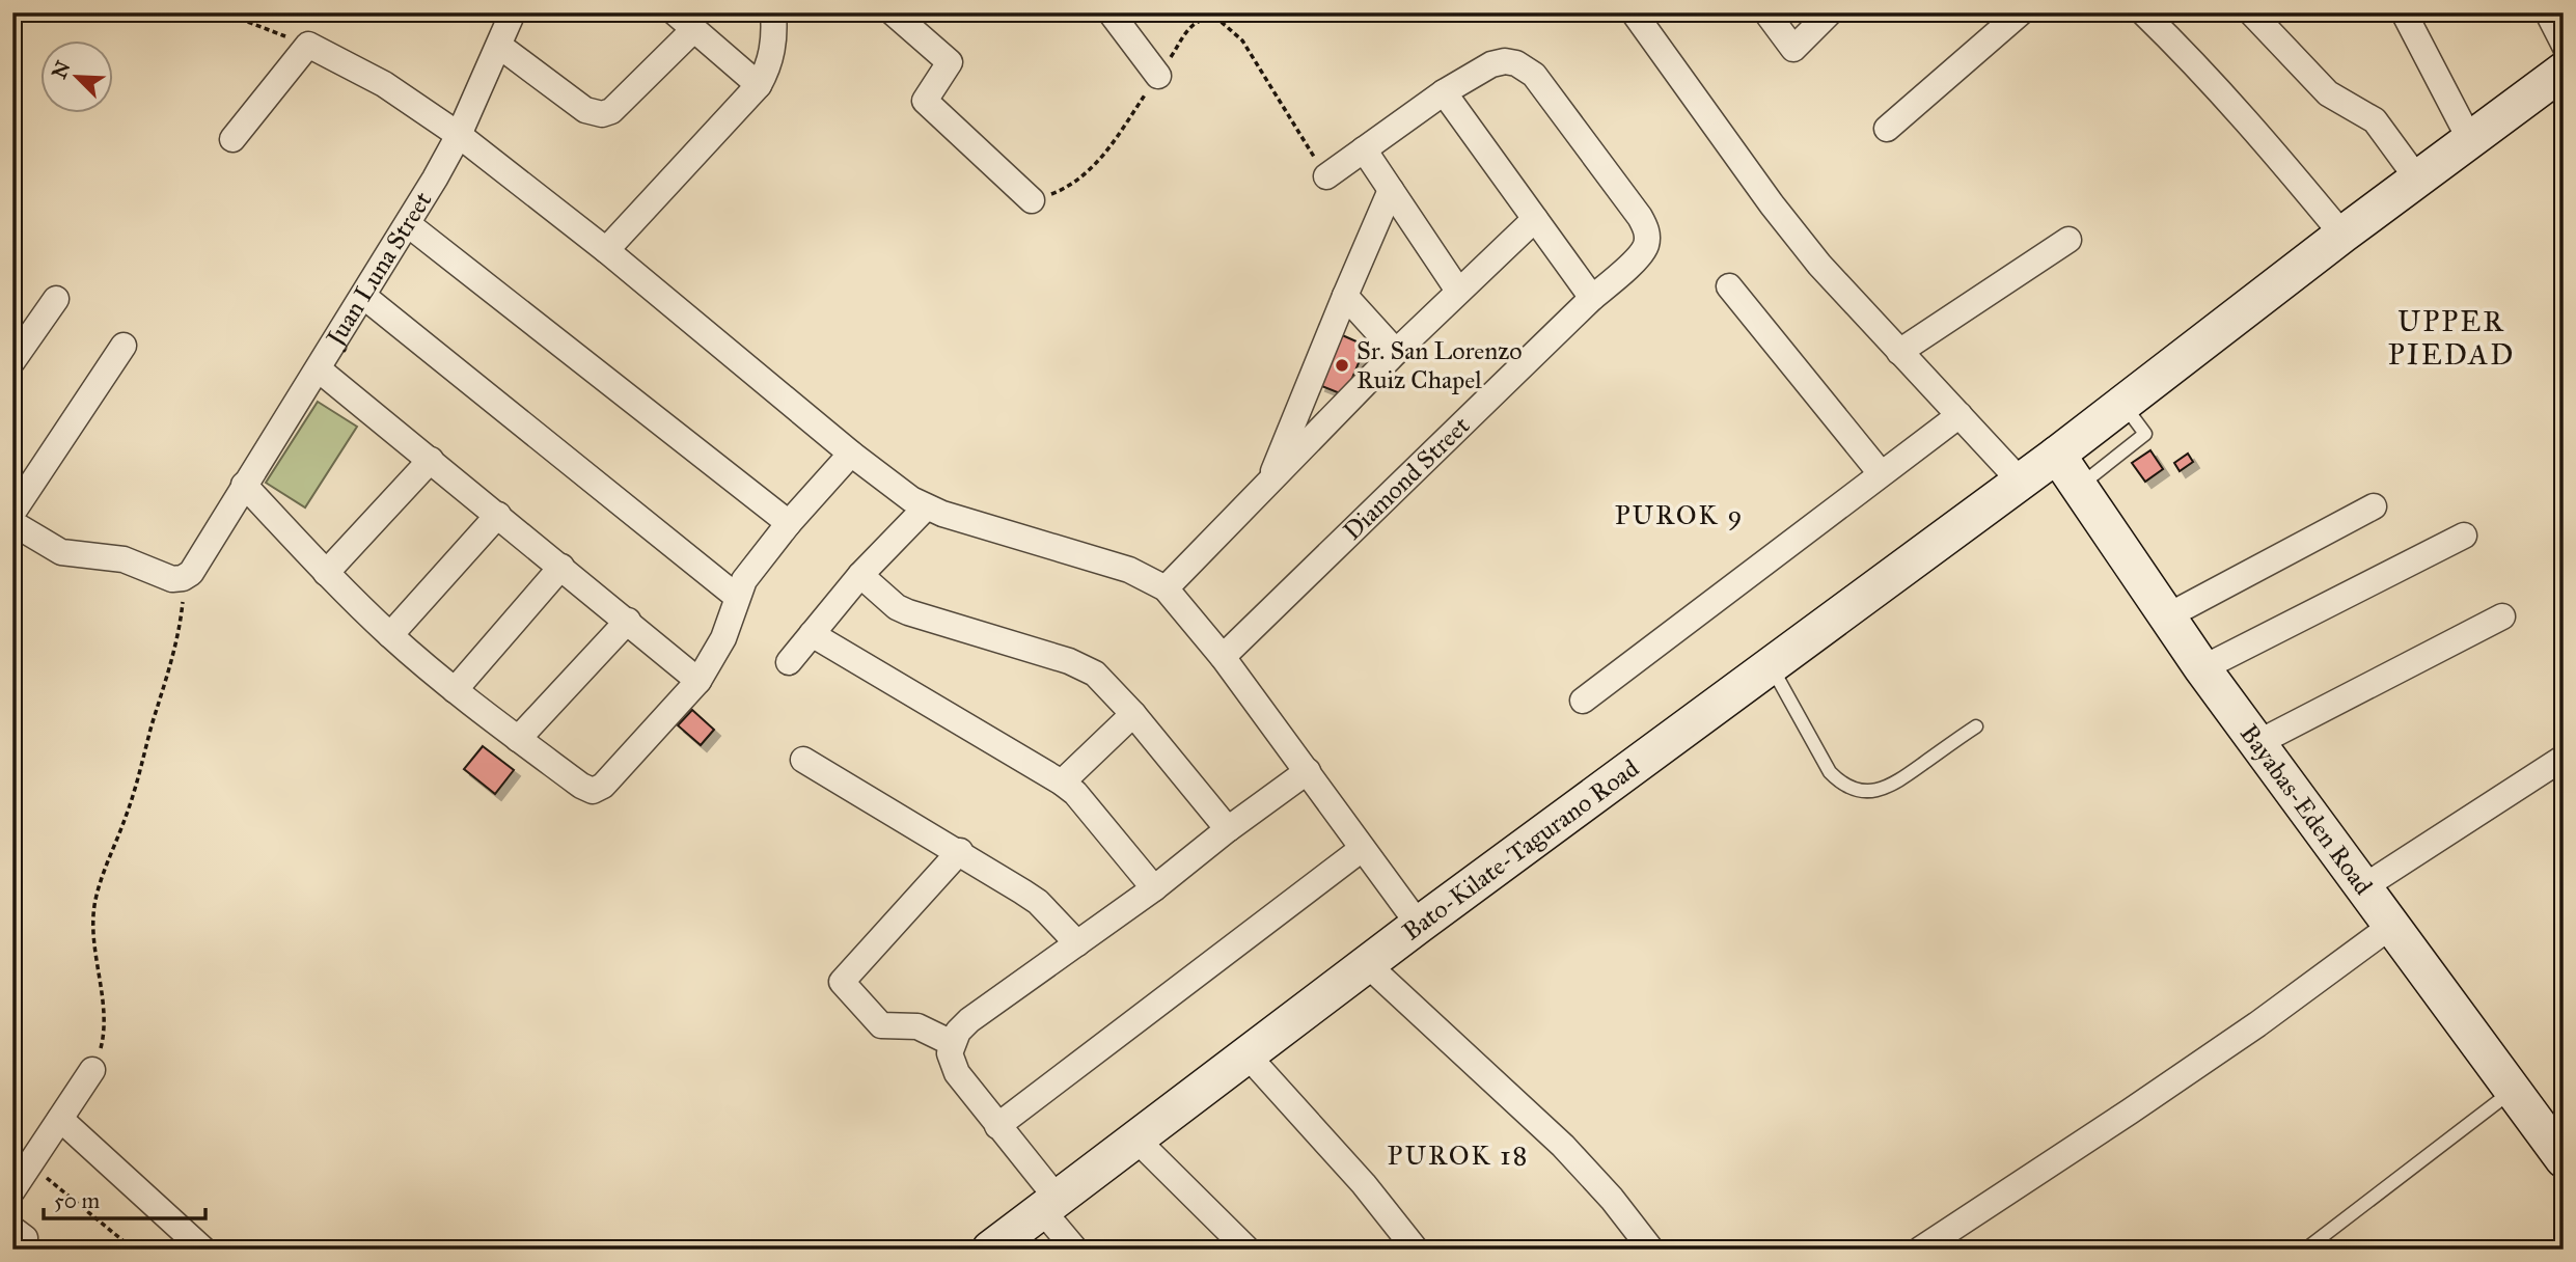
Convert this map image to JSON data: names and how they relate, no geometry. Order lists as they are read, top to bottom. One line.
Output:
{"streets":{"main road":["Bayabas-Eden Road","Bato-Kilate-Tagurano Road"],"street":["Juan Luna Street","Diamond Street"]},"crossings":[["Bayabas-Eden Road","Bato-Kilate-Tagurano Road"]],"districts":["UPPER PIEDAD","PUROK 9","PUROK 18"],"places":["Sr. San Lorenzo Ruiz Chapel"],"scale_bar":"50 m","north":"top left"}
